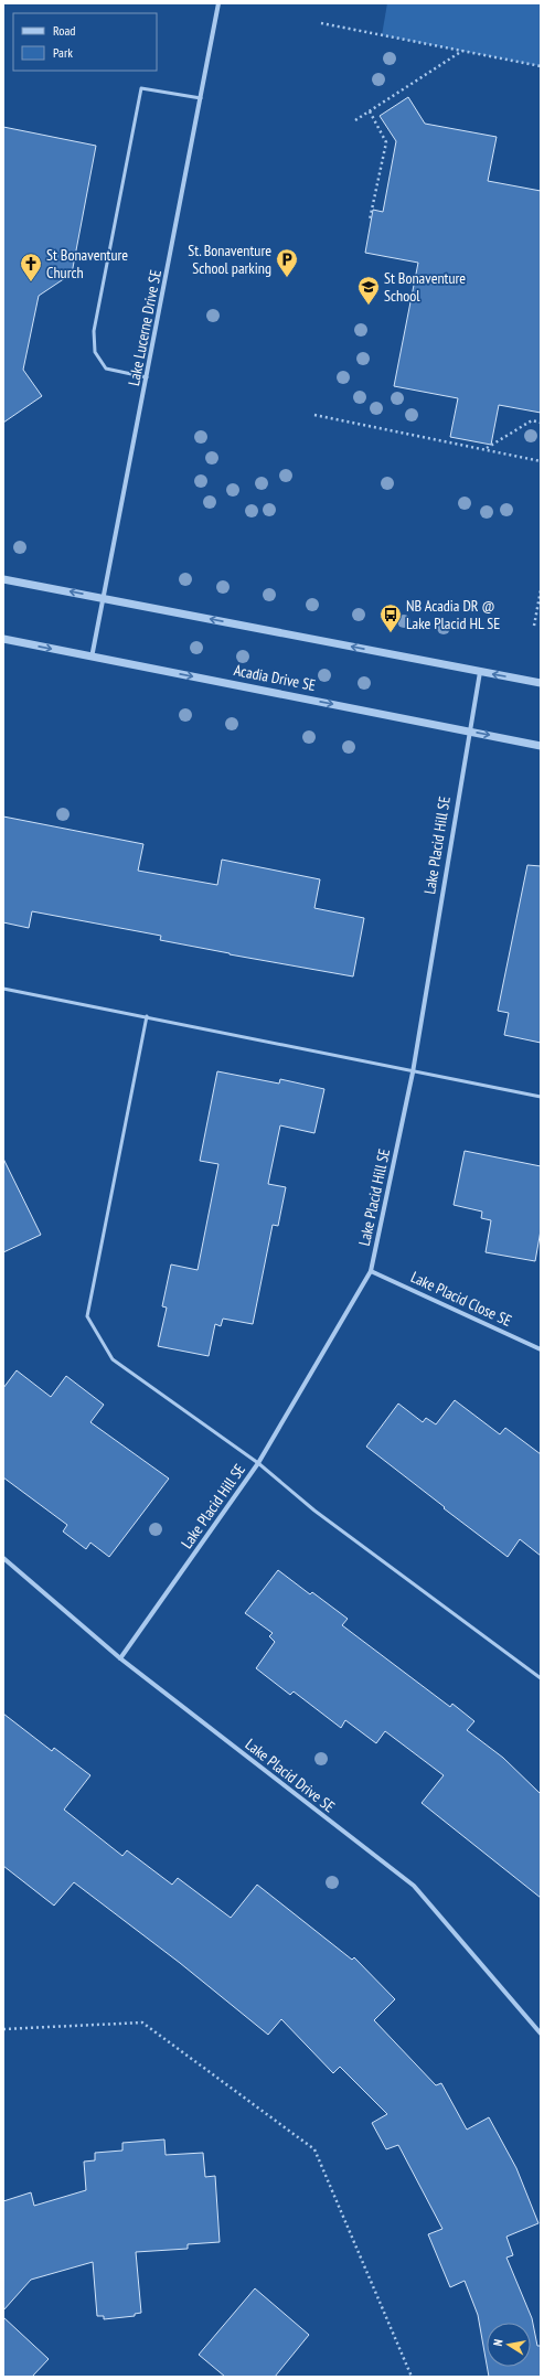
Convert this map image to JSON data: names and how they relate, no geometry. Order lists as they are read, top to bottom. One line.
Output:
{"streets":{"street":["Lake Lucerne Drive SE","Acadia Drive SE","Lake Placid Hill SE","Lake Placid Close SE","Lake Placid Drive SE"]},"crossings":[["Lake Lucerne Drive SE","Acadia Drive SE"],["Acadia Drive SE","Lake Placid Hill SE"],["Lake Placid Hill SE","Lake Placid Close SE"],["Lake Placid Hill SE","Lake Placid Drive SE"]],"places":{"parking":["St. Bonaventure School parking"],"church":["St Bonaventure Church"],"school or university":["St Bonaventure School"],"bus stop":["NB Acadia DR @ Lake Placid HL SE"]},"legend":["Road","Park"],"north":"left"}
